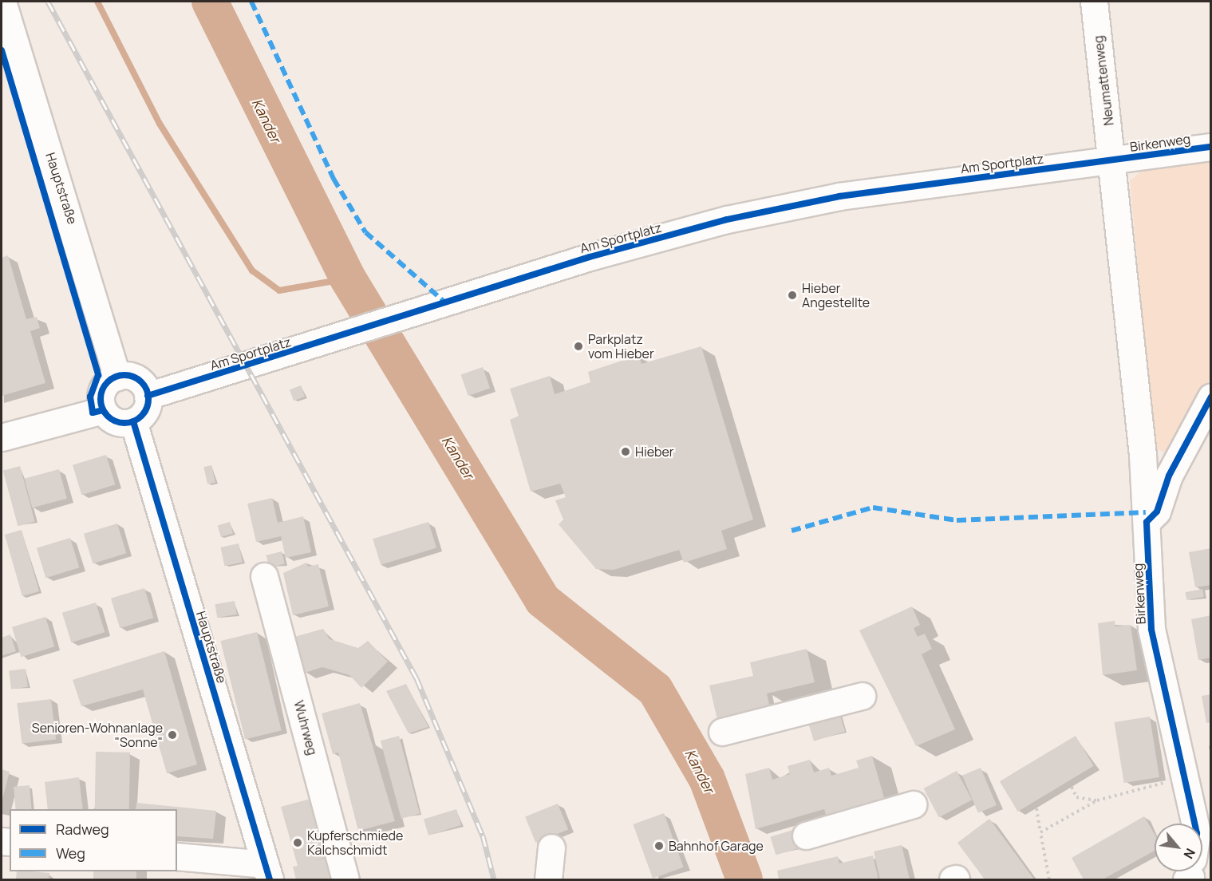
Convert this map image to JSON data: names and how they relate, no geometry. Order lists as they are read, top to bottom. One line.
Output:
{"streets":{"street":["Neumattenweg","Birkenweg","Am Sportplatz","Hauptstraße","Wuhrweg"]},"crossings":[["Neumattenweg","Birkenweg"],["Neumattenweg","Am Sportplatz"],["Birkenweg","Am Sportplatz"],["Am Sportplatz","Hauptstraße"]],"water":["Kander"],"places":["Hieber Angestellte","Parkplatz vom Hieber","Hieber","Senioren-Wohnanlage \"Sonne\"","Kupferschmiede Kalchschmidt","Bahnhof Garage"],"legend":["Radweg","Weg"],"north":"bottom right"}
